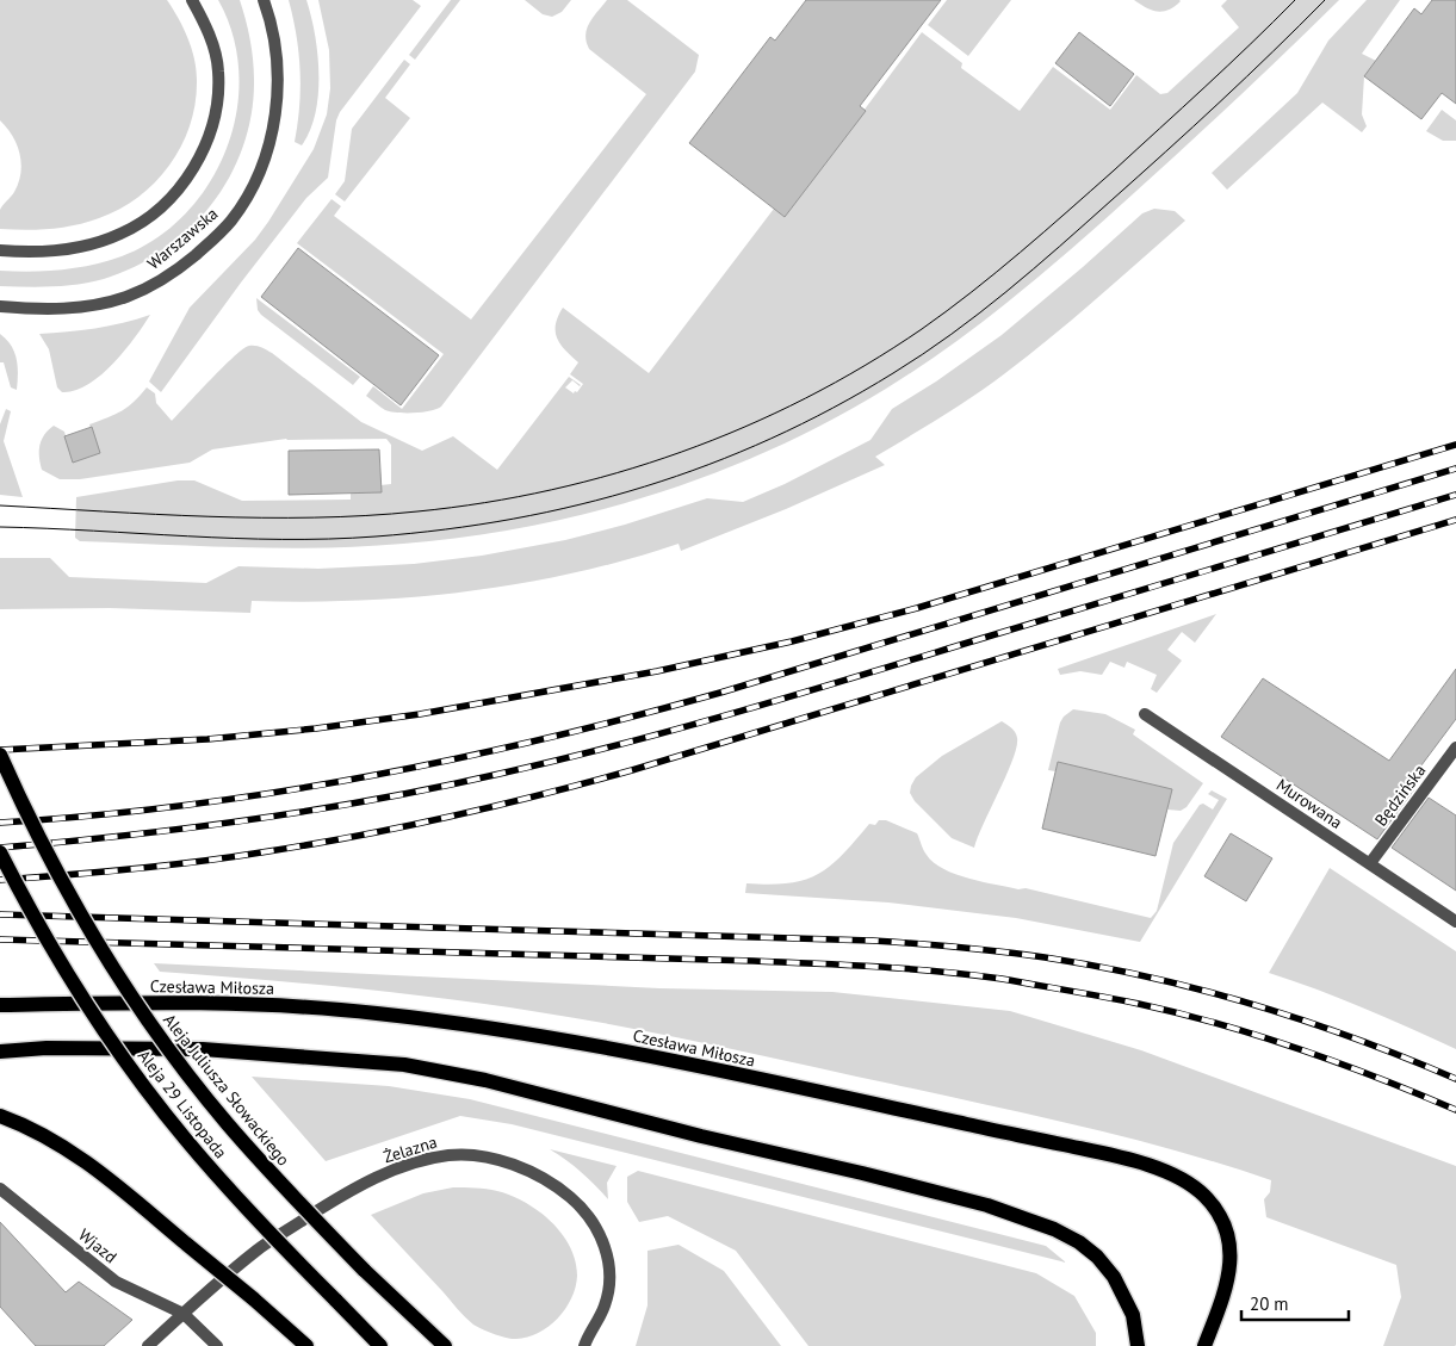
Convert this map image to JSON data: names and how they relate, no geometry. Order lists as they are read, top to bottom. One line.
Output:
{"streets":{"main road":["Czesława Miłosza","Aleja Juliusza Słowackiego","Aleja 29 Listopada"],"street":["Warszawska","Będzińska","Murowana","Żelazna","Wjazd"]},"crossings":[["Będzińska","Murowana"],["Żelazna","Wjazd"]],"scale_bar":"20 m"}
